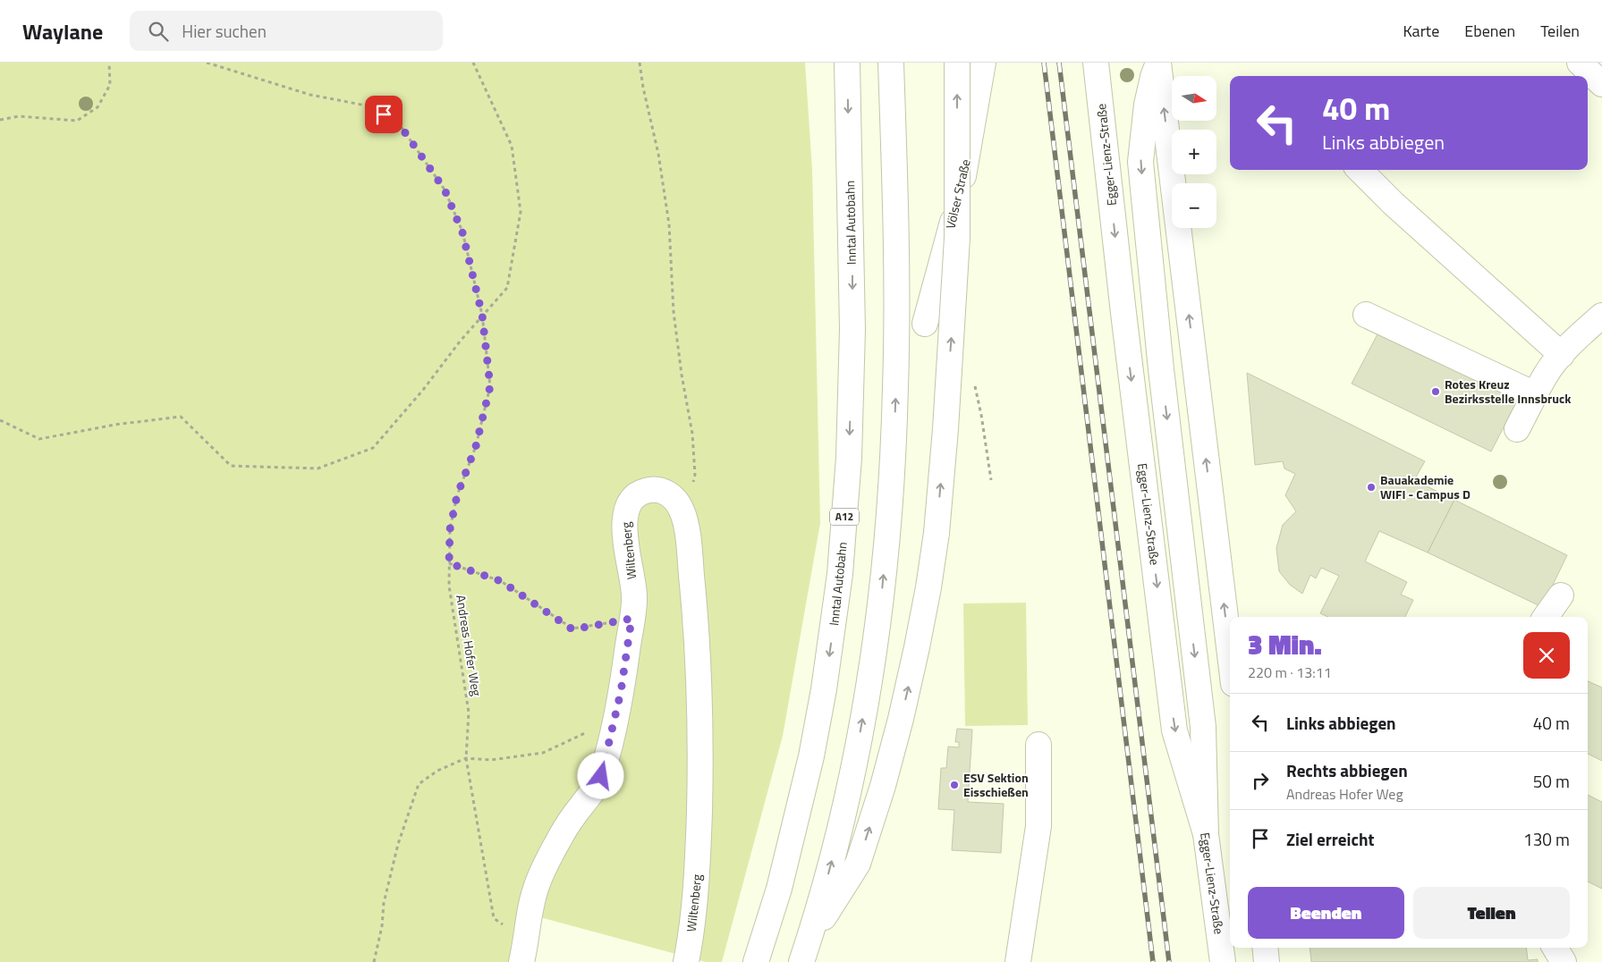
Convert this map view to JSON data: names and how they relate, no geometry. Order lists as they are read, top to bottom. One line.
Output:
{"streets":{"main road":["Egger-Lienz-Straße","Völser Straße","Inntal Autobahn","A12","Wiltenberg"],"path":["Andreas Hofer Weg"]},"crossings":[["Wiltenberg","Andreas Hofer Weg"]],"places":["Rotes Kreuz Bezirksstelle Innsbruck","Bauakademie WIFI - Campus D","ESV Sektion Eisschießen"],"north":"right","page":{"header":"Waylane","search":"Hier suchen","nav":["Karte","Ebenen","Teilen"],"map_buttons":["+","−"],"turn":["40 m","Links abbiegen"],"heading":["3 Min.","220 m · 13:11"],"list":[{"name":"Links abbiegen","value":"40 m"},{"name":"Rechts abbiegen","note":"Andreas Hofer Weg","value":"50 m"},{"name":"Ziel erreicht","value":"130 m"}],"buttons":["Beenden","Teilen"]}}
